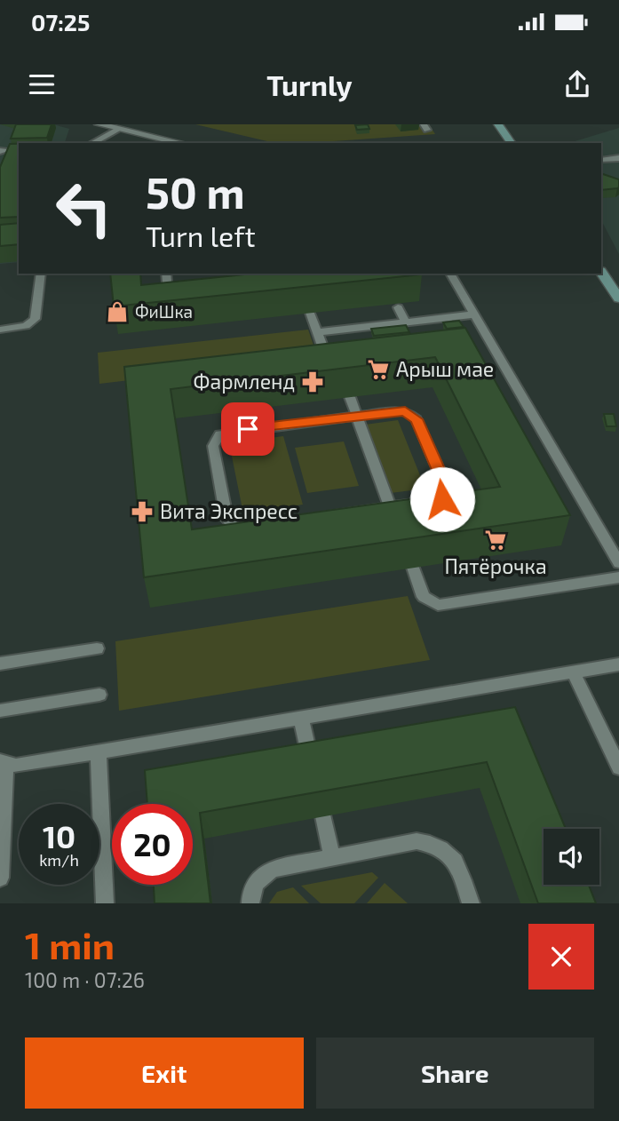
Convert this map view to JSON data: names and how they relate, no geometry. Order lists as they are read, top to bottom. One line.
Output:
{"places":{"shop":["ФиШка"],"supermarket":["Арыш мае","Пятёрочка"],"pharmacy":["Фармленд","Вита Экспресс"]},"page":{"status":"07:25","header":"Turnly","turn":["50 m","Turn left"],"speed":"10 km/h","limit":"20","heading":["1 min","100 m · 07:26"],"buttons":["Exit","Share"]}}
